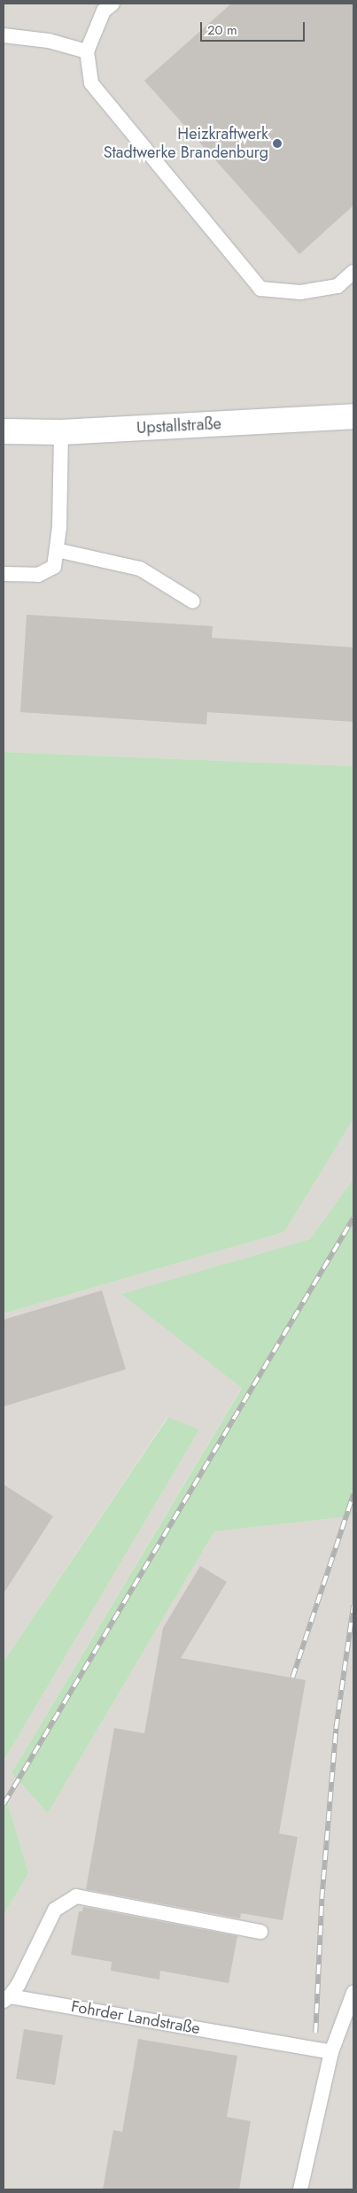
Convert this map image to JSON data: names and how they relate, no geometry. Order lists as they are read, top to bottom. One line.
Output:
{"streets":{"street":["Upstallstraße"],"lane":["Fohrder Landstraße"]},"places":["Heizkraftwerk Stadtwerke Brandenburg"],"scale_bar":"20 m"}
